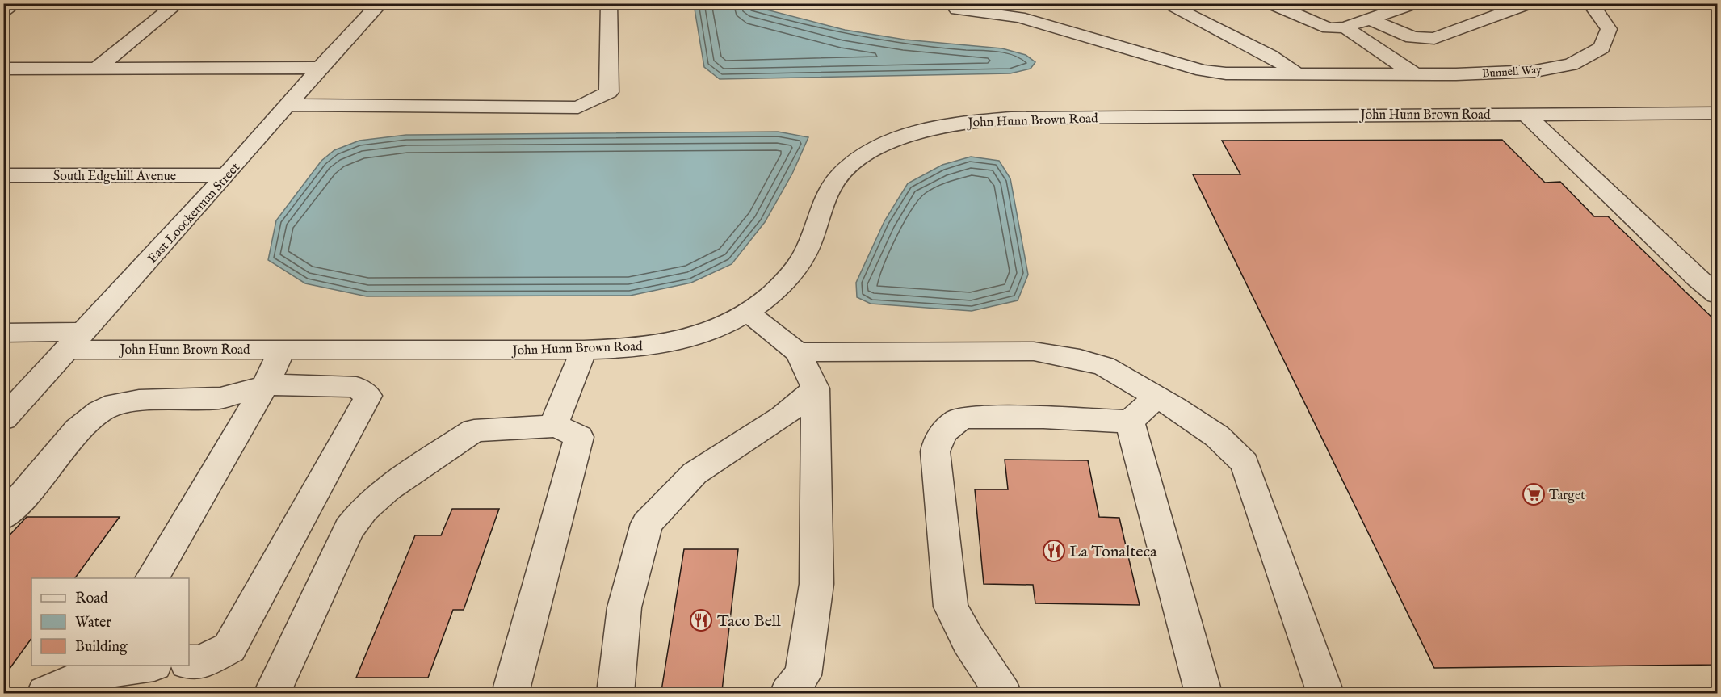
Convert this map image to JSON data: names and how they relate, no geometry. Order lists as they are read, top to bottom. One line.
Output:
{"streets":{"street":["Bunnell Way","John Hunn Brown Road","South Edgehill Avenue","East Loockerman Street"]},"crossings":[["John Hunn Brown Road","East Loockerman Street"],["South Edgehill Avenue","East Loockerman Street"]],"places":{"supermarket":["Target"],"restaurant":["La Tonalteca","Taco Bell"]},"legend":["Road","Water","Building"]}
